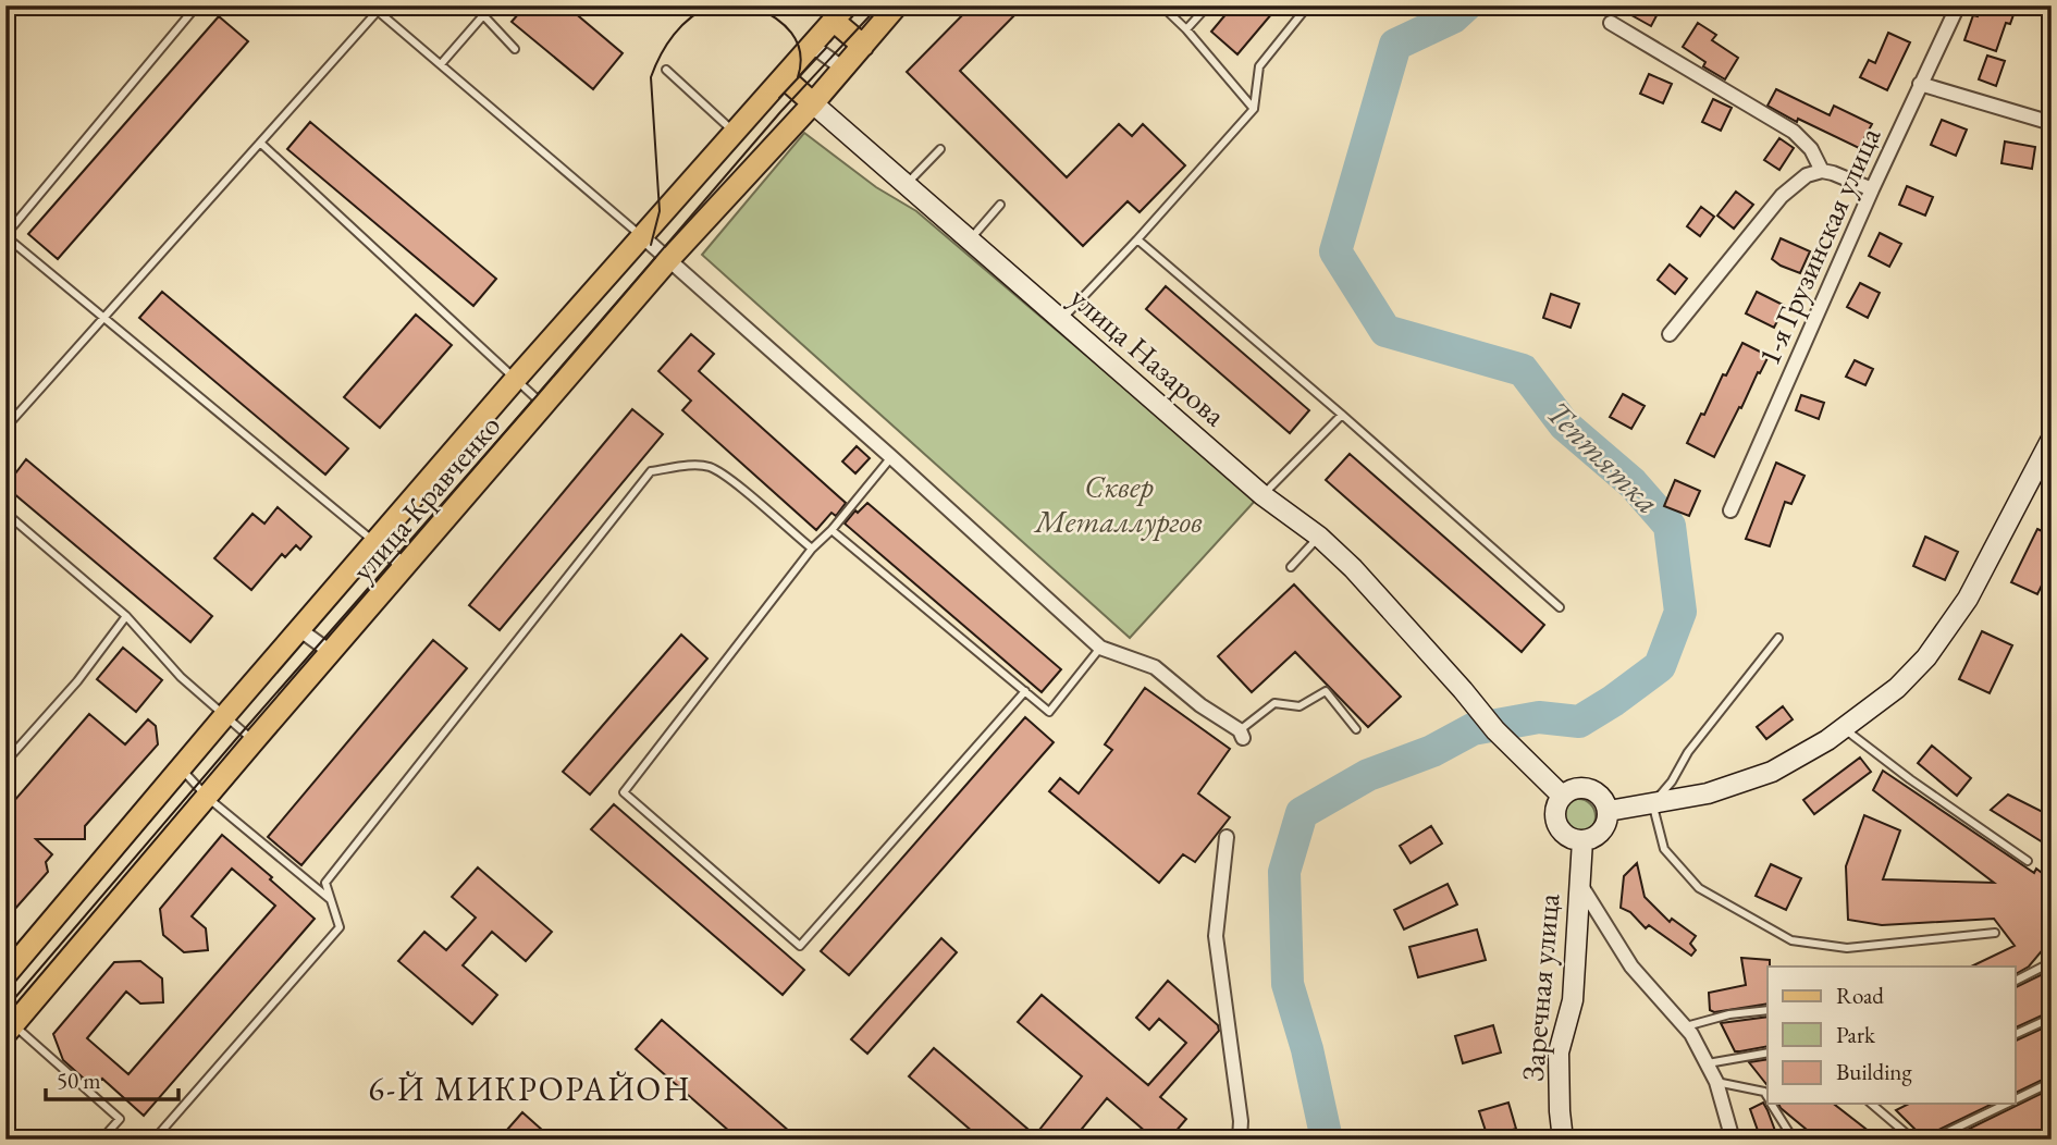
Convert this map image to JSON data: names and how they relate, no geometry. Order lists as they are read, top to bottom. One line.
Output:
{"streets":{"main road":["улица Назарова","улица Кравченко","Заречная улица"],"street":["1-я Грузинская улица"]},"crossings":[["улица Назарова","улица Кравченко"],["улица Назарова","Заречная улица"]],"districts":["6-Й МИКРОРАЙОН"],"water":["Тептятка"],"parks":["Сквер Металлургов"],"legend":["Road","Park","Building"],"scale_bar":"50 m"}
